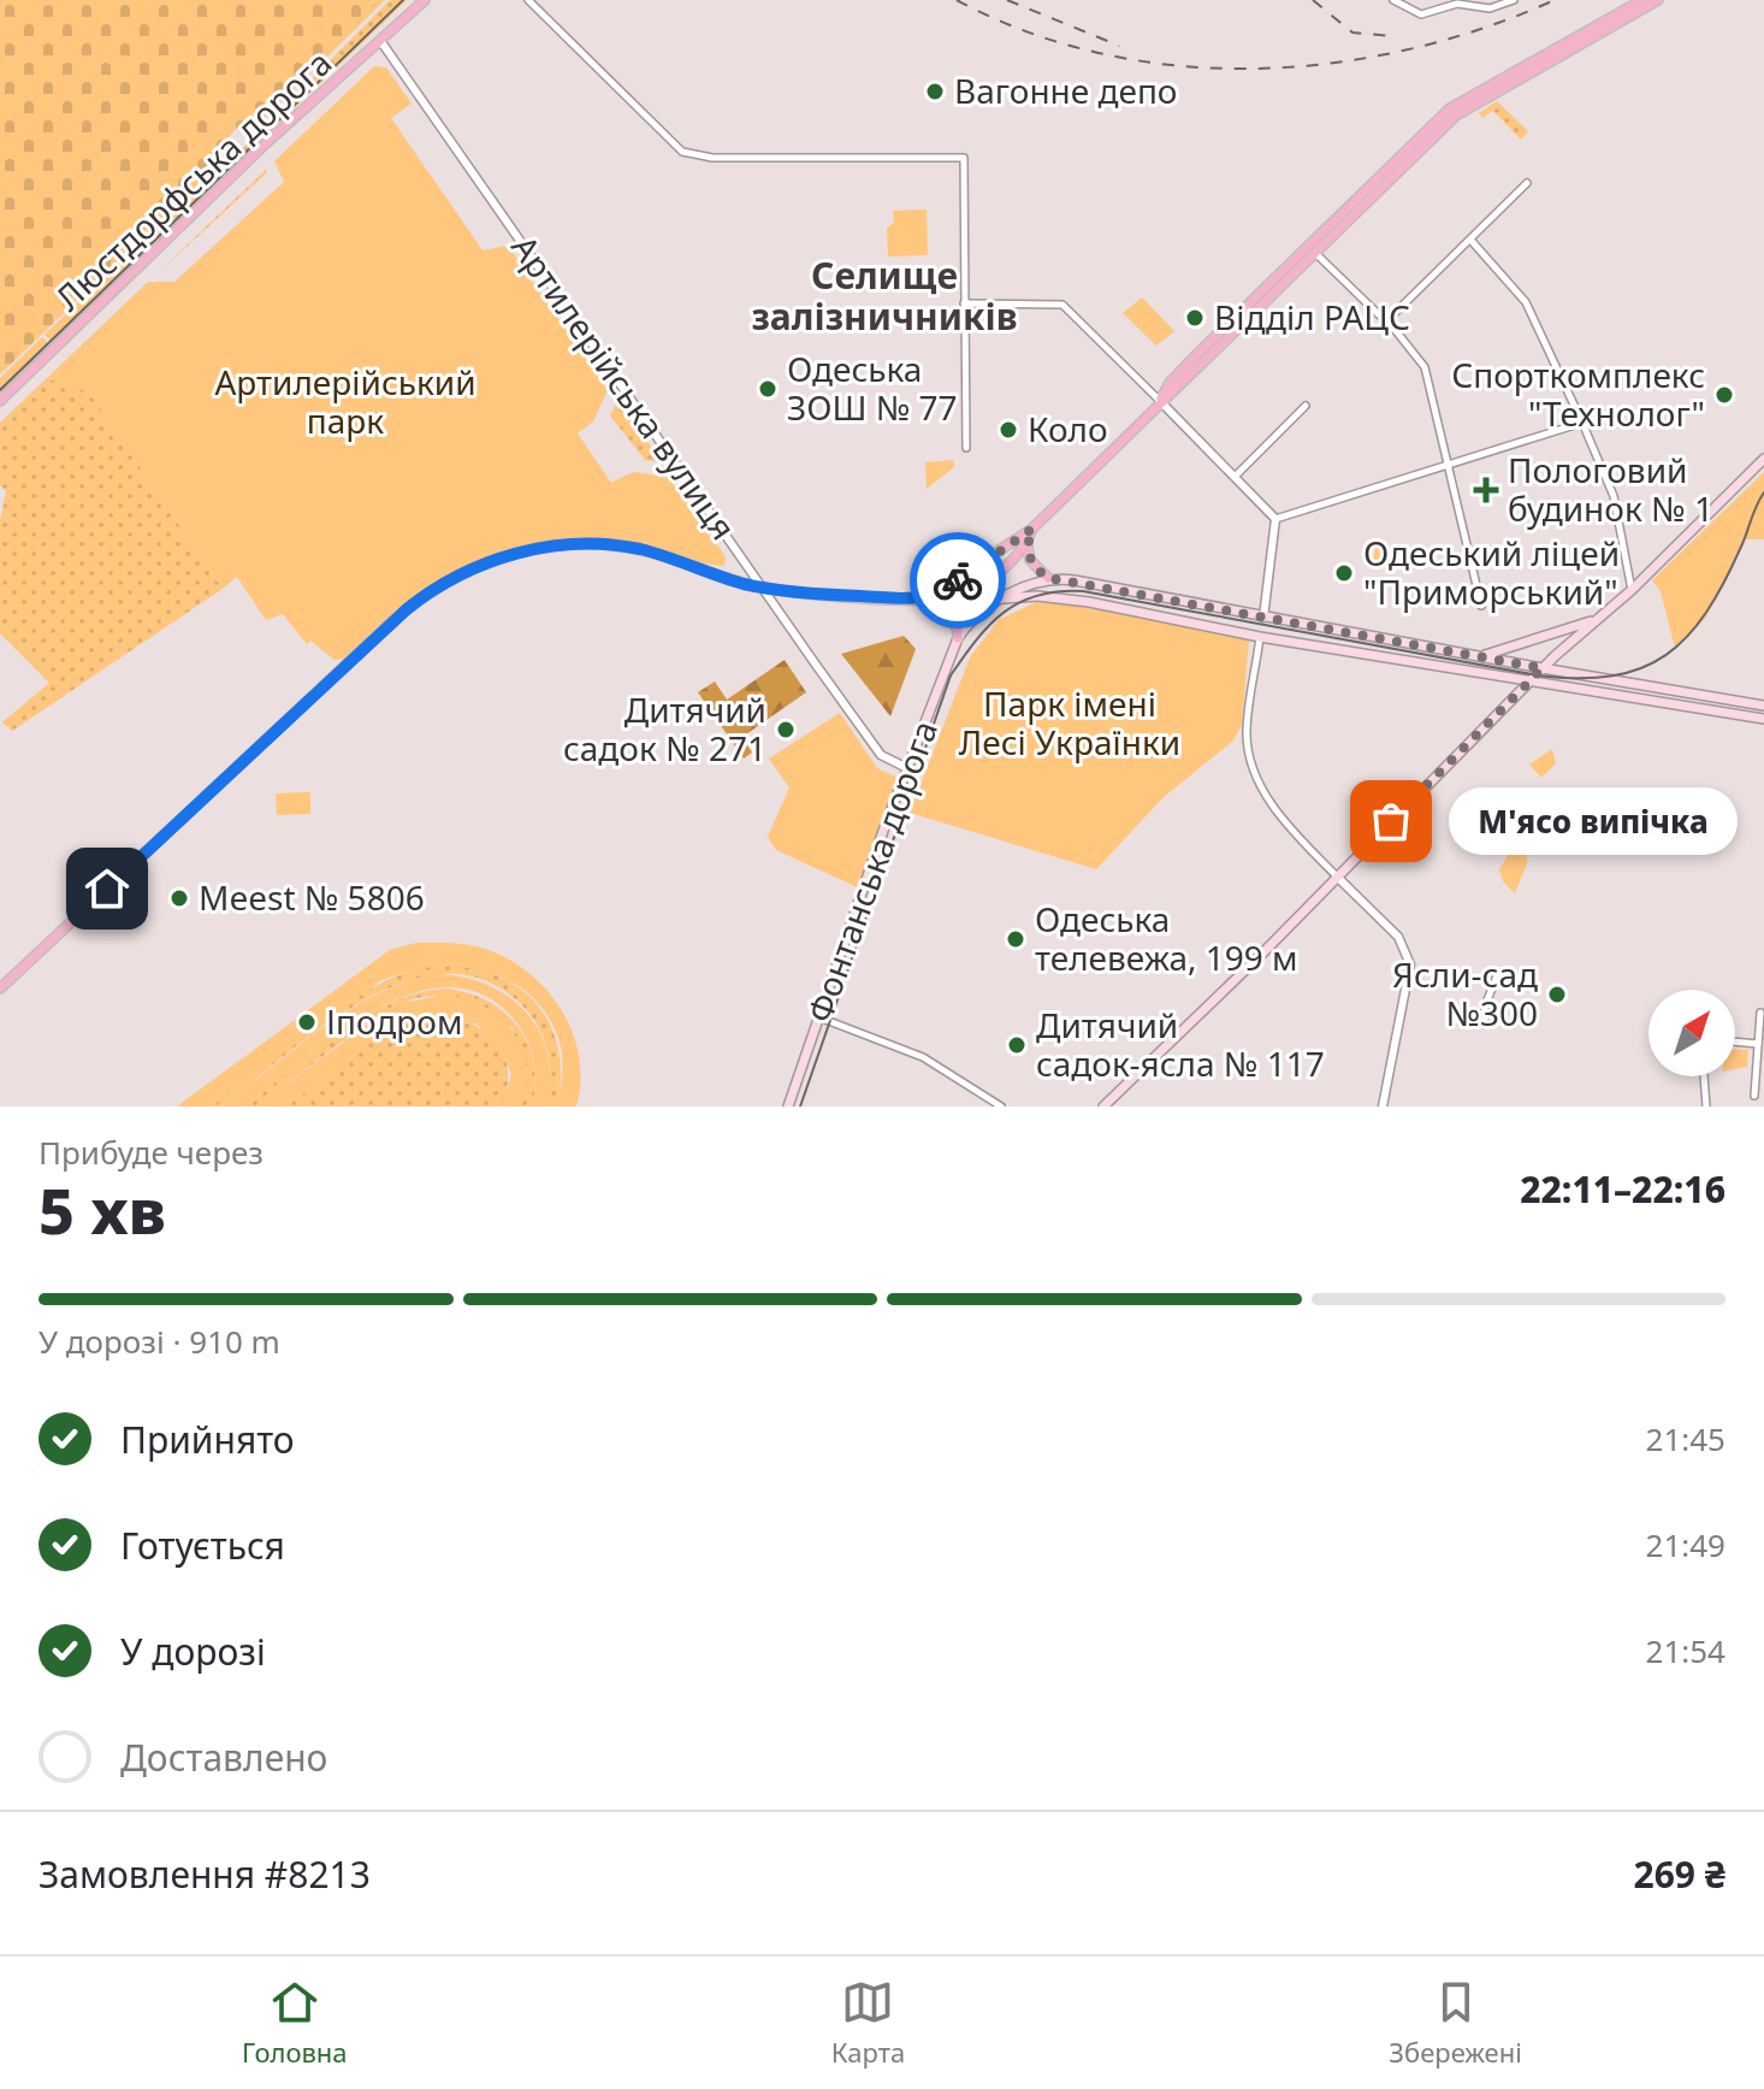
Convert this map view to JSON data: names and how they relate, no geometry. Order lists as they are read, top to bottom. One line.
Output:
{"streets":{"main road":["Люстдорфська дорога","Фонтанська дорога"],"street":["Артилерійська вулиця"]},"crossings":[["Люстдорфська дорога","Артилерійська вулиця"],["Артилерійська вулиця","Фонтанська дорога"]],"districts":["Селище залізничників"],"parks":["Артилерійський парк","Парк імені Лесі Українки"],"places":{"other":["Вагонне депо","Відділ РАЦС","Одеська ЗОШ № 77","Спорткомплекс \"Технолог\"","Коло","Одеський ліцей \"Приморський\"","Дитячий садок № 271","М'ясо випічка","Meest № 5806","Одеська телевежа, 199 м","Ясли-сад №300","Іподром","Дитячий садок-ясла № 117"],"health":["Пологовий будинок № 1"]},"north":"top right","page":{"bubble":"М'ясо випічка","heading":["5 хв","Прибуде через","22:11–22:16"],"panel":["Замовлення #8213","269 ₴"],"bar":"У дорозі · 910 m","list":[["Прийнято","21:45"],["Готується","21:49"],["У дорозі","21:54"],"Доставлено"],"tabs":["Головна","Карта","Збережені"]}}
